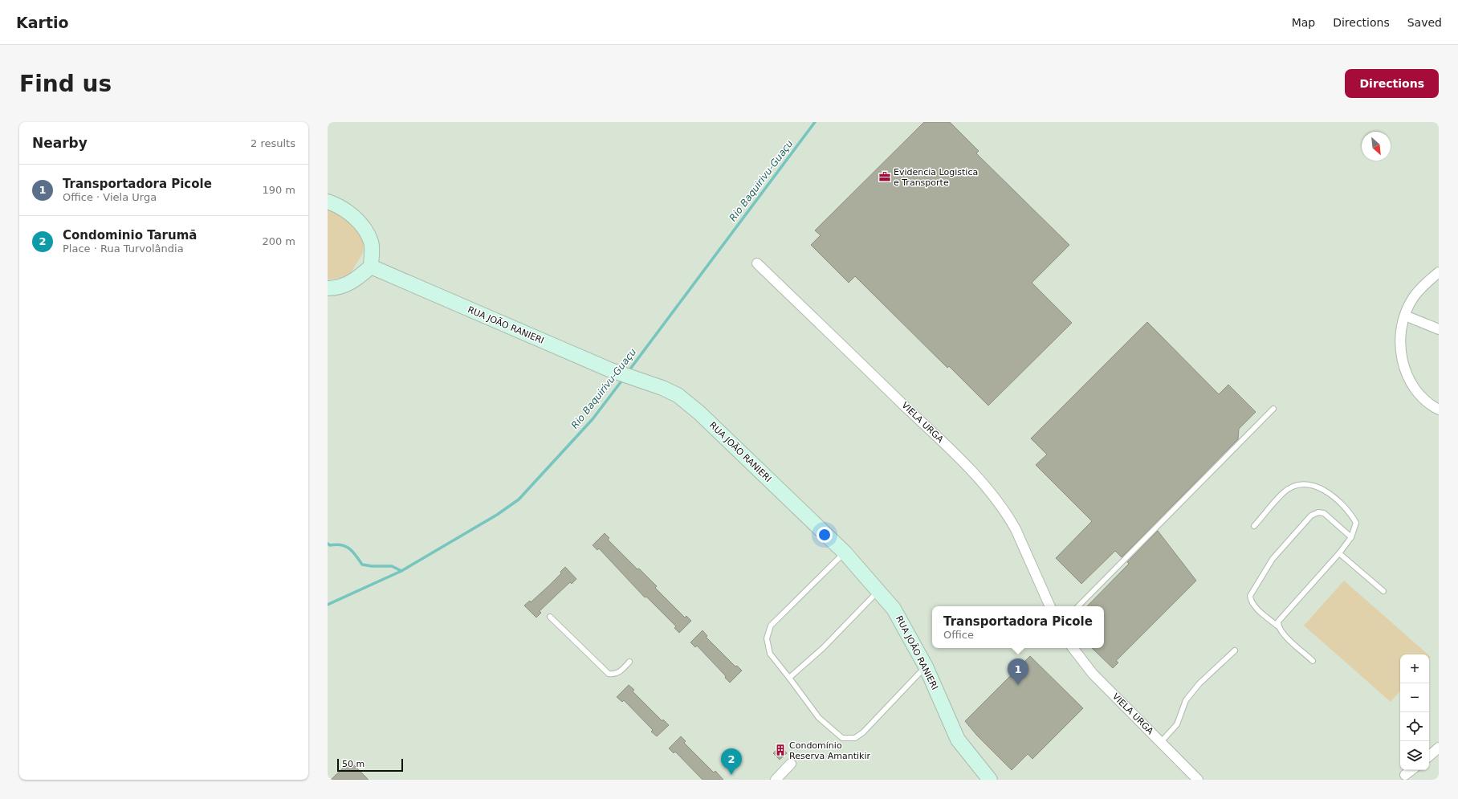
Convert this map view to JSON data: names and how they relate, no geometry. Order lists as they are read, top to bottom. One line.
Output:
{"streets":{"street":["RUA JOÃO RANIERI","VIELA URGA"]},"water":["Rio Baquirivu-Guaçu"],"places":{"office":["Evidencia Logistica e Transporte"],"building":["Condomínio Reserva Amantikir"]},"scale_bar":"50 m","north":"bottom right","page":{"header":"Kartio","nav":["Map","Directions","Saved"],"buttons":"Directions","title":"Find us","heading":["Nearby","2 results"],"list":[{"mark":"1","name":"Transportadora Picole","note":"Office · Viela Urga","value":"190 m"},{"mark":"2","name":"Condominio Tarumã","note":"Place · Rua Turvolândia","value":"200 m"}],"popup":["Transportadora Picole","Office"],"map_buttons":["+","−"],"pins":["1","2"],"scale":"50 m"}}
